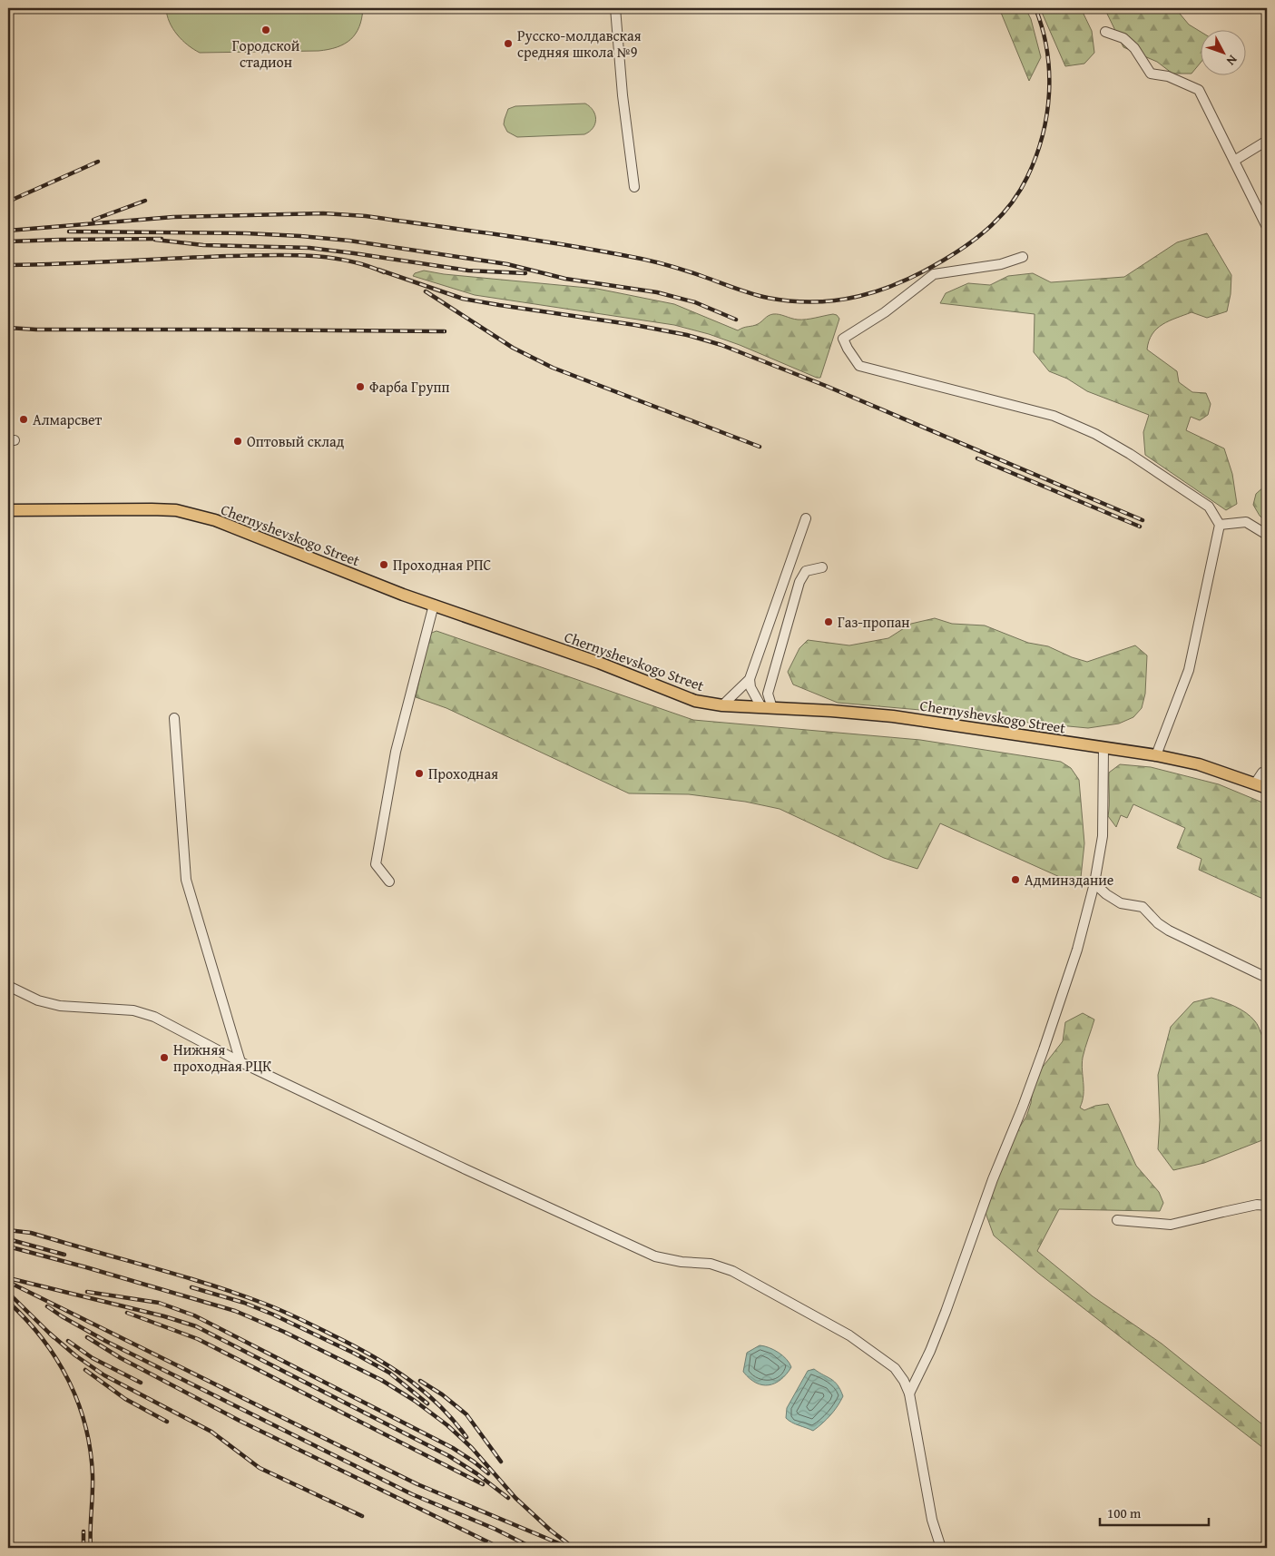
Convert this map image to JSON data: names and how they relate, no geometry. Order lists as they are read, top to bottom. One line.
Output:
{"streets":{"main road":["Chernyshevskogo Street"]},"places":["Городской стадион","Русско-молдавская средняя школа №9","Фарба Групп","Алмарсвет","Оптовый склад","Проходная РПС","Газ-пропан","Проходная","Админздание","Нижняя проходная РЦК"],"scale_bar":"100 m","north":"bottom right"}
